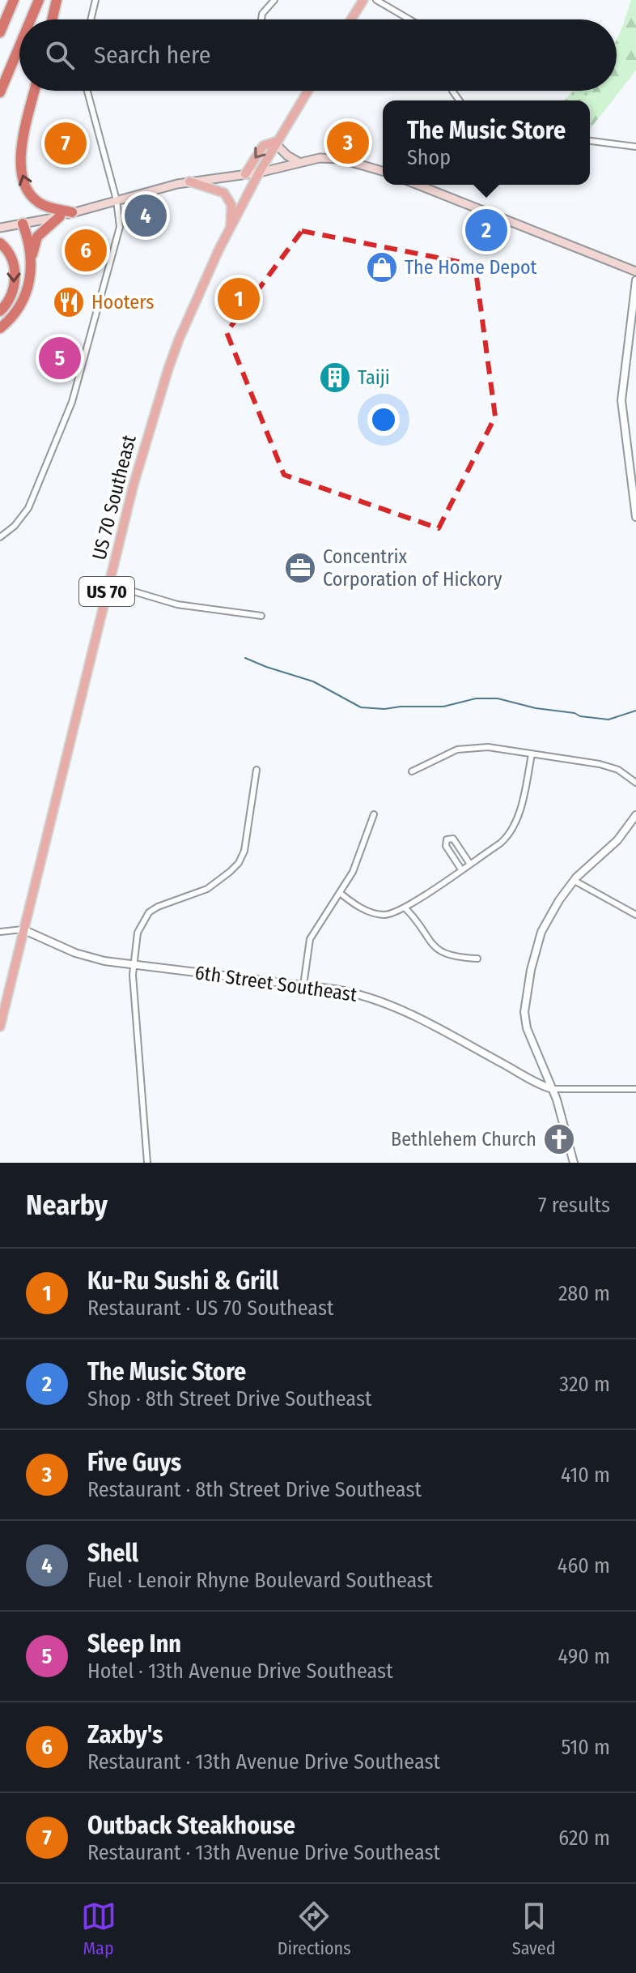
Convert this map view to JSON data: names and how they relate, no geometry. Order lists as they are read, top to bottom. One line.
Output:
{"streets":{"main road":["US 70 Southeast","US 70"],"street":["6th Street Southeast"]},"crossings":[["US 70 Southeast","6th Street Southeast"]],"places":{"shop":["The Home Depot"],"restaurant":["Hooters"],"building":["Taiji"],"office":["Concentrix Corporation of Hickory"],"church":["Bethlehem Church"]},"page":{"search":"Search here","popup":["The Music Store","Shop"],"pins":["3","7","4","2","6","1","5"],"heading":["Nearby","7 results"],"list":[{"mark":"1","name":"Ku-Ru Sushi & Grill","note":"Restaurant · US 70 Southeast","value":"280 m"},{"mark":"2","name":"The Music Store","note":"Shop · 8th Street Drive Southeast","value":"320 m"},{"mark":"3","name":"Five Guys","note":"Restaurant · 8th Street Drive Southeast","value":"410 m"},{"mark":"4","name":"Shell","note":"Fuel · Lenoir Rhyne Boulevard Southeast","value":"460 m"},{"mark":"5","name":"Sleep Inn","note":"Hotel · 13th Avenue Drive Southeast","value":"490 m"},{"mark":"6","name":"Zaxby's","note":"Restaurant · 13th Avenue Drive Southeast","value":"510 m"},{"mark":"7","name":"Outback Steakhouse","note":"Restaurant · 13th Avenue Drive Southeast","value":"620 m"}],"nav":["Map","Directions","Saved"]}}
